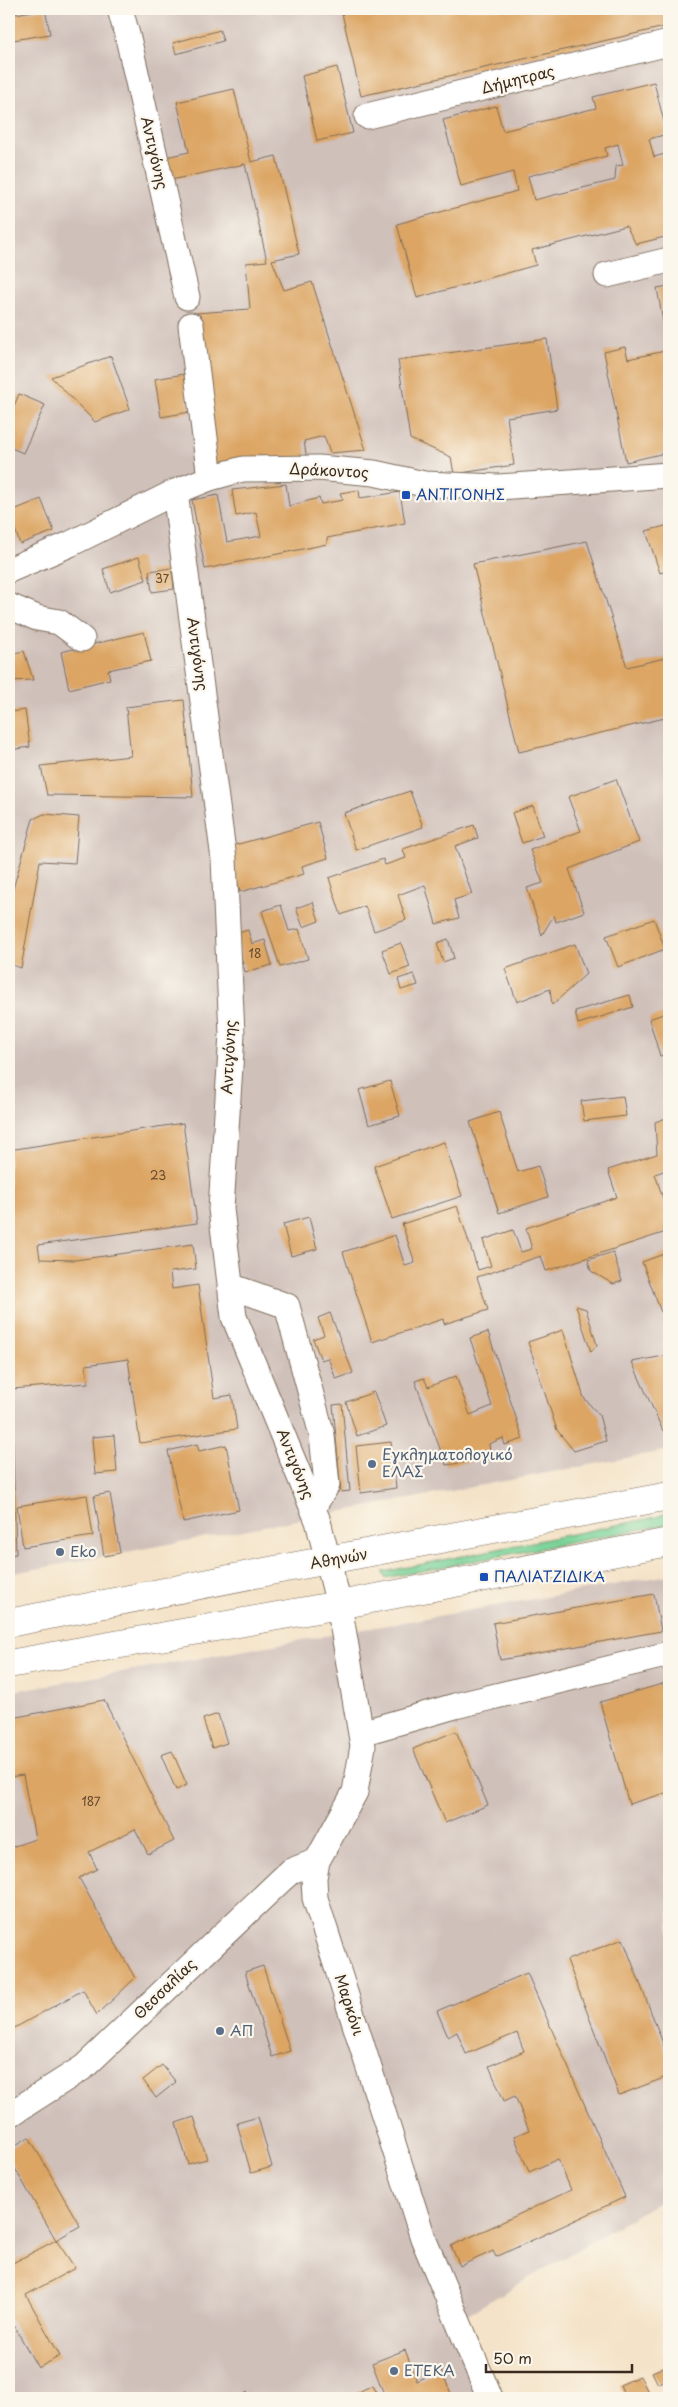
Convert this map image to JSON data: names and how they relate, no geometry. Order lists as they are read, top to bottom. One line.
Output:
{"streets":{"highway":["Αθηνών"],"street":["Δήμητρας","Αντιγόνης","Δράκοντος","Θεσσαλίας","Μαρκόνι"]},"crossings":[["Αντιγόνης","Δράκοντος"],["Αντιγόνης","Αθηνών"],["Αντιγόνης","Μαρκόνι"],["Θεσσαλίας","Μαρκόνι"]],"places":{"transit":["ΑΝΤΙΓΟΝΗΣ","ΠΑΛΙΑΤΖΙΔΙΚΑ"],"other":["Εγκληματολογικό ΕΛΑΣ","Eko","ΑΠ","ΕΤΕΚΑ"]},"house_numbers":["37","18","23","187"],"scale_bar":"50 m"}
